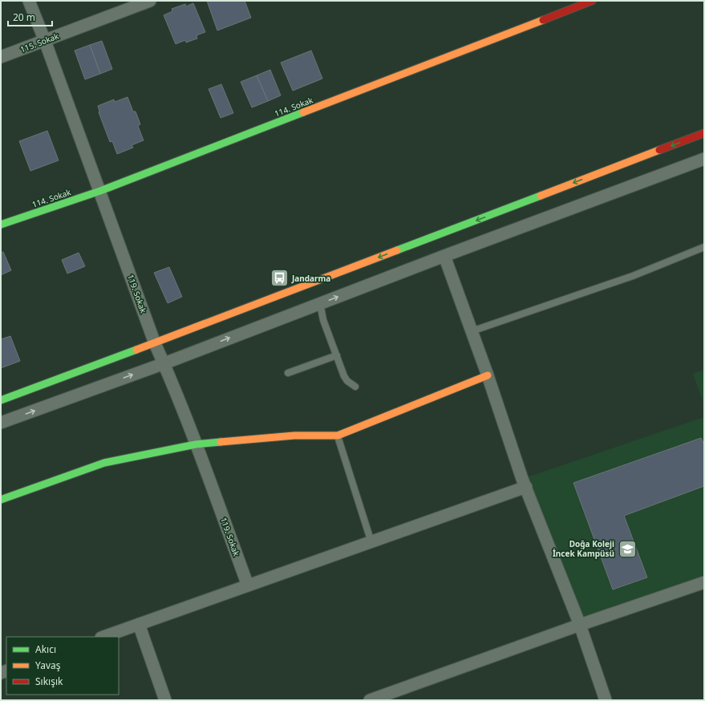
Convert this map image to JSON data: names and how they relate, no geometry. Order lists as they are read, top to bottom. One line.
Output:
{"streets":{"street":["115. Sokak","114. Sokak","119. Sokak"]},"crossings":[["115. Sokak","119. Sokak"],["114. Sokak","119. Sokak"]],"places":{"bus stop":["Jandarma"],"school or university":["Doğa Koleji İncek Kampüsü"]},"legend":["Akıcı","Yavaş","Sıkışık"],"scale_bar":"20 m"}
